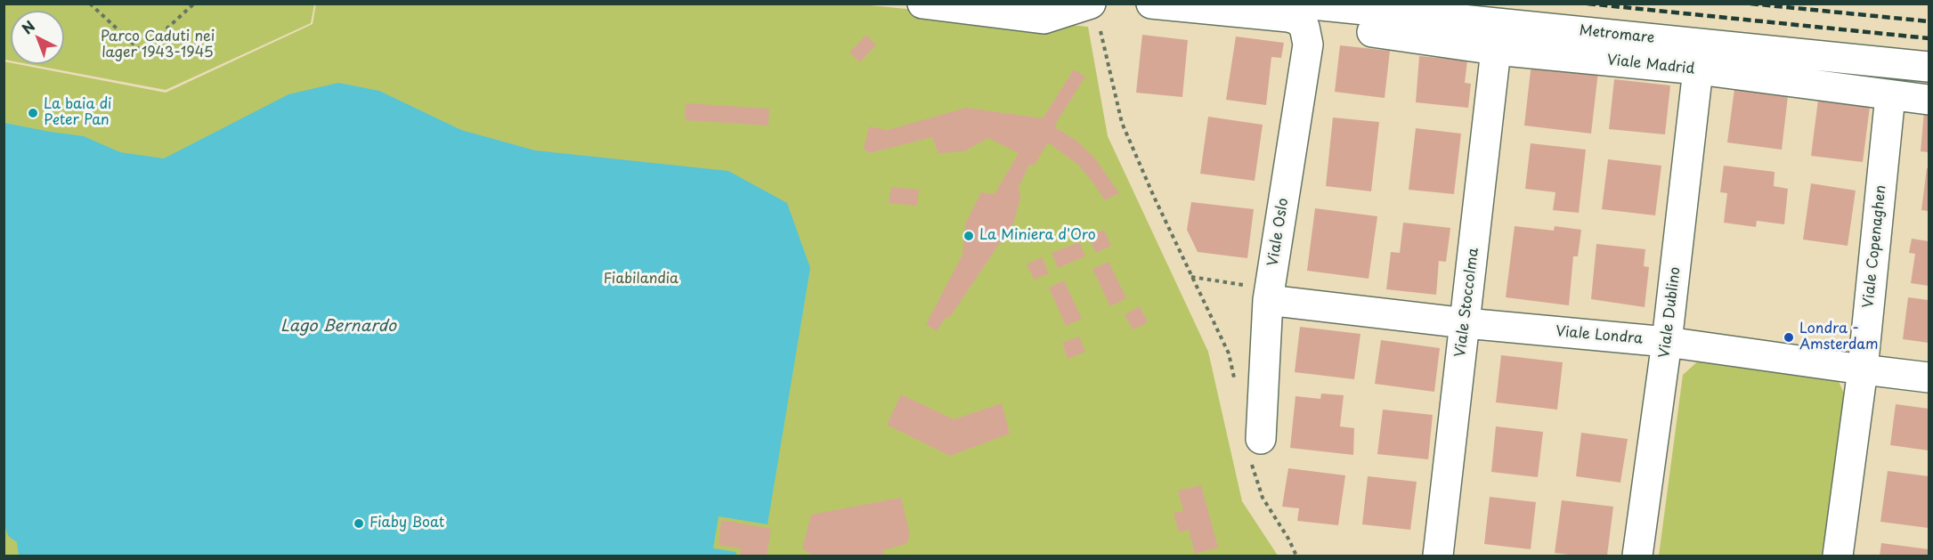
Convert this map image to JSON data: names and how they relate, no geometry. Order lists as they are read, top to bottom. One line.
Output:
{"streets":{"street":["Metromare","Viale Madrid","Viale Oslo","Viale Copenaghen","Viale Stoccolma","Viale Dublino","Viale Londra"]},"crossings":[["Metromare","Viale Oslo"],["Viale Madrid","Viale Copenaghen"],["Viale Madrid","Viale Stoccolma"],["Viale Madrid","Viale Dublino"],["Viale Oslo","Viale Londra"],["Viale Copenaghen","Viale Londra"],["Viale Stoccolma","Viale Londra"],["Viale Dublino","Viale Londra"]],"water":["Lago Bernardo"],"parks":["Parco Caduti nei lager 1943-1945","Fiabilandia"],"places":["La baia di Peter Pan","La Miniera d'Oro","Londra - Amsterdam","Fiaby Boat"],"north":"top left"}
